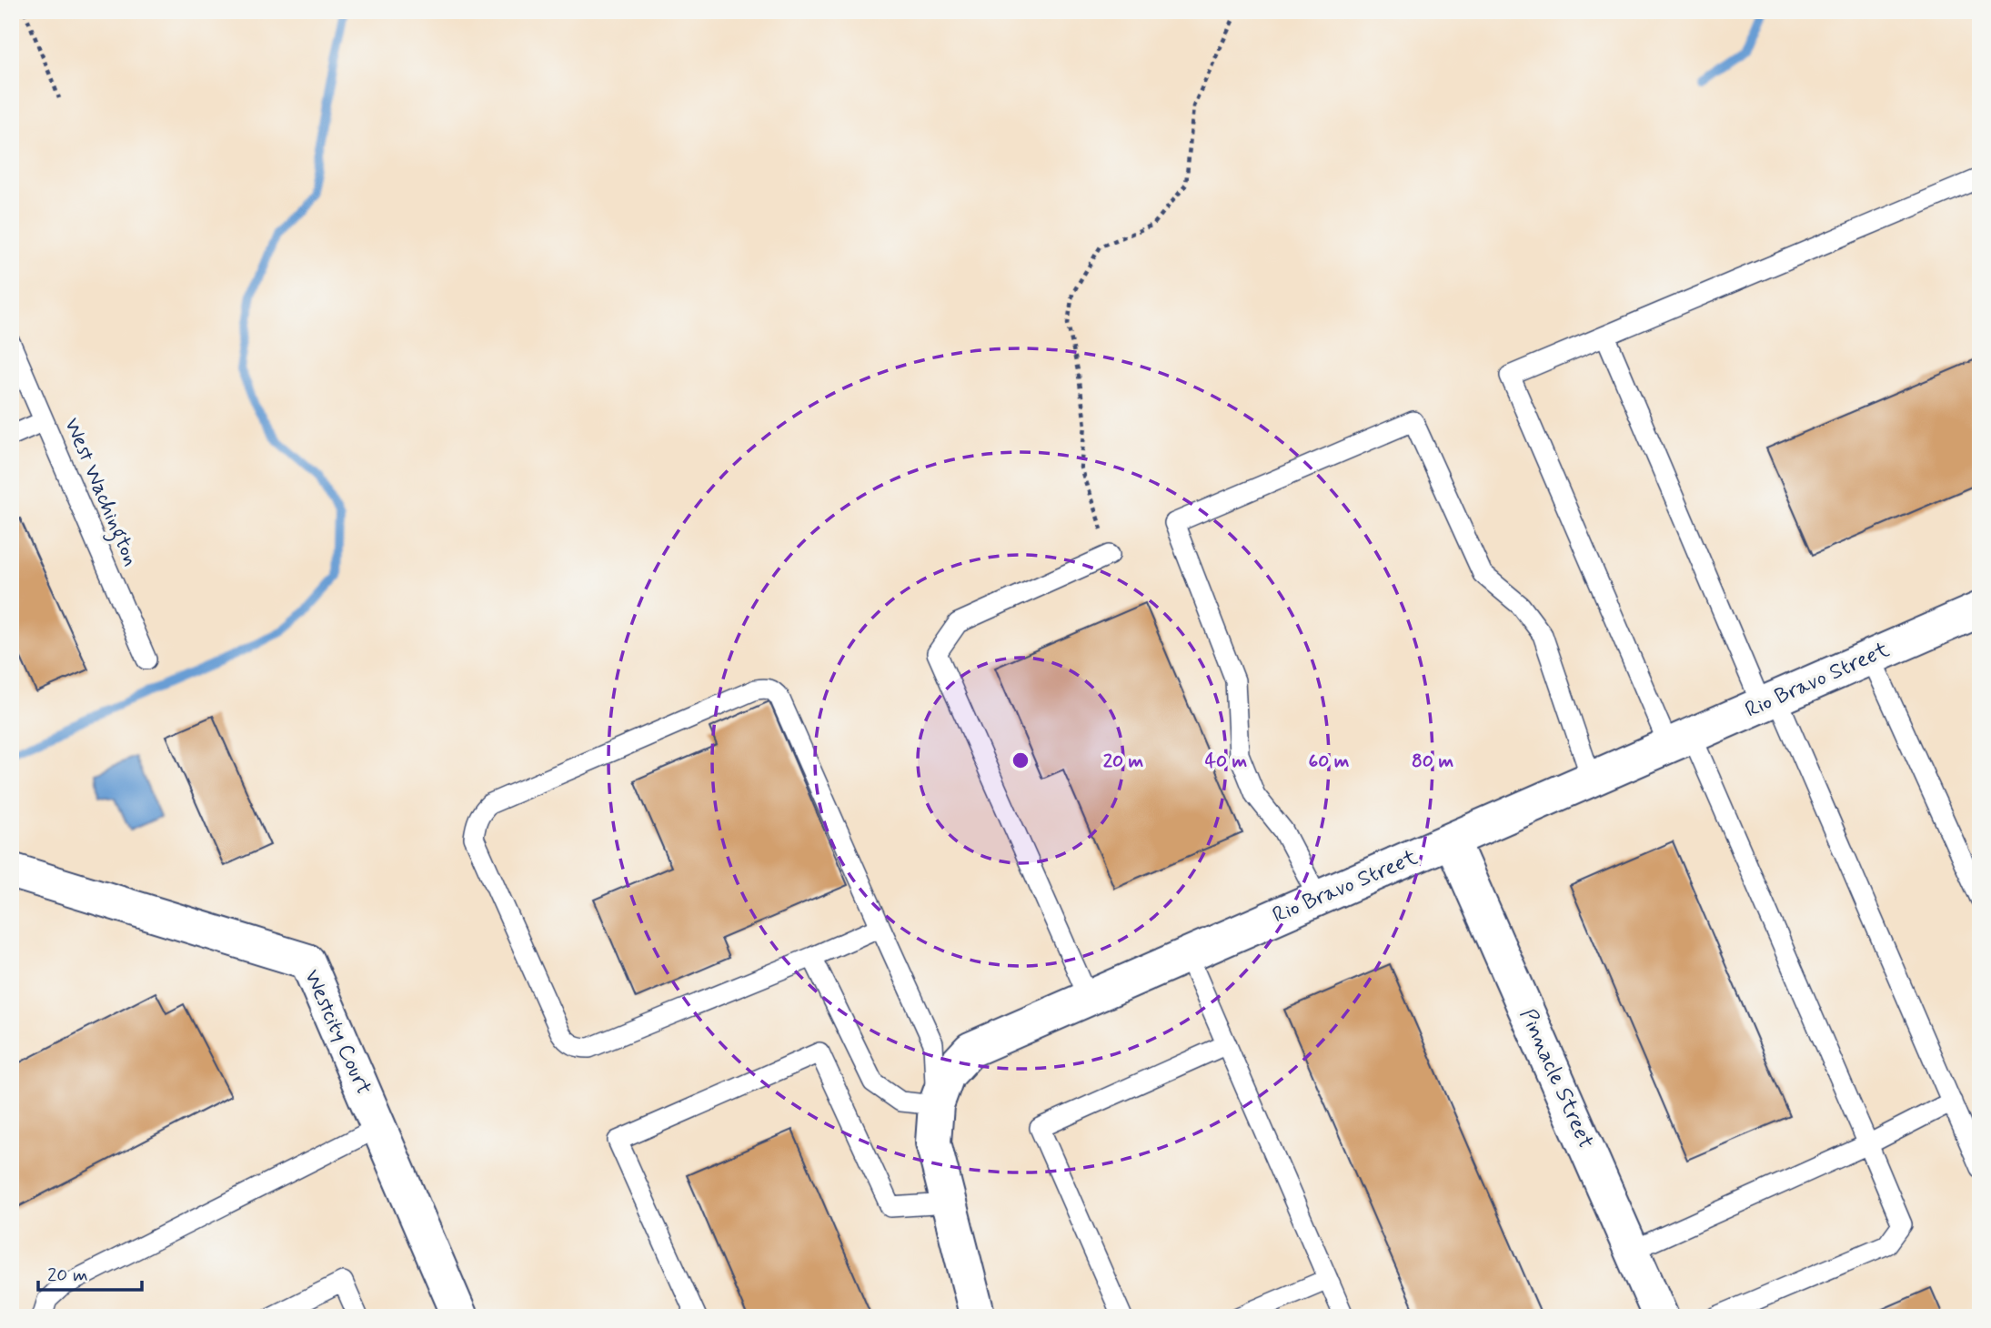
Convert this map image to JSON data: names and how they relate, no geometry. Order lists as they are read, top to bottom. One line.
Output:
{"streets":{"street":["Rio Bravo Street","Westcity Court","Pinnacle Street"],"lane":["West Wachington"]},"crossings":[["Rio Bravo Street","Pinnacle Street"]],"scale_bar":"20 m","rings":["20 m","40 m","60 m","80 m"]}
